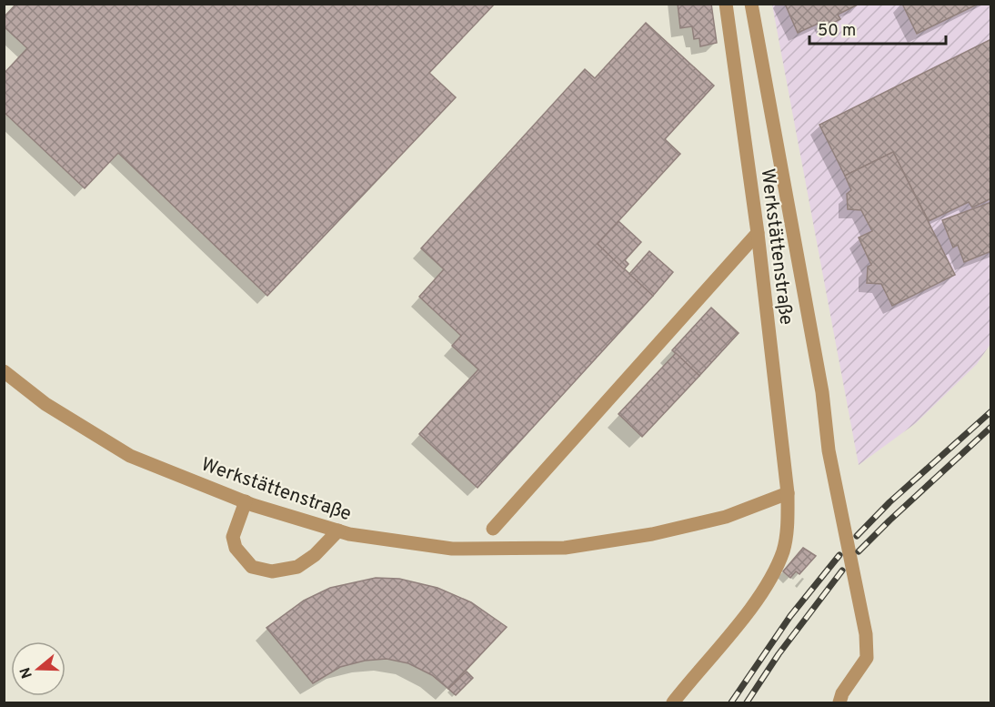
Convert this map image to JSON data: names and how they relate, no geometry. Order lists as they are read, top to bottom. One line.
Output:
{"streets":{"street":["Werkstättenstraße"]},"scale_bar":"50 m","north":"left"}
